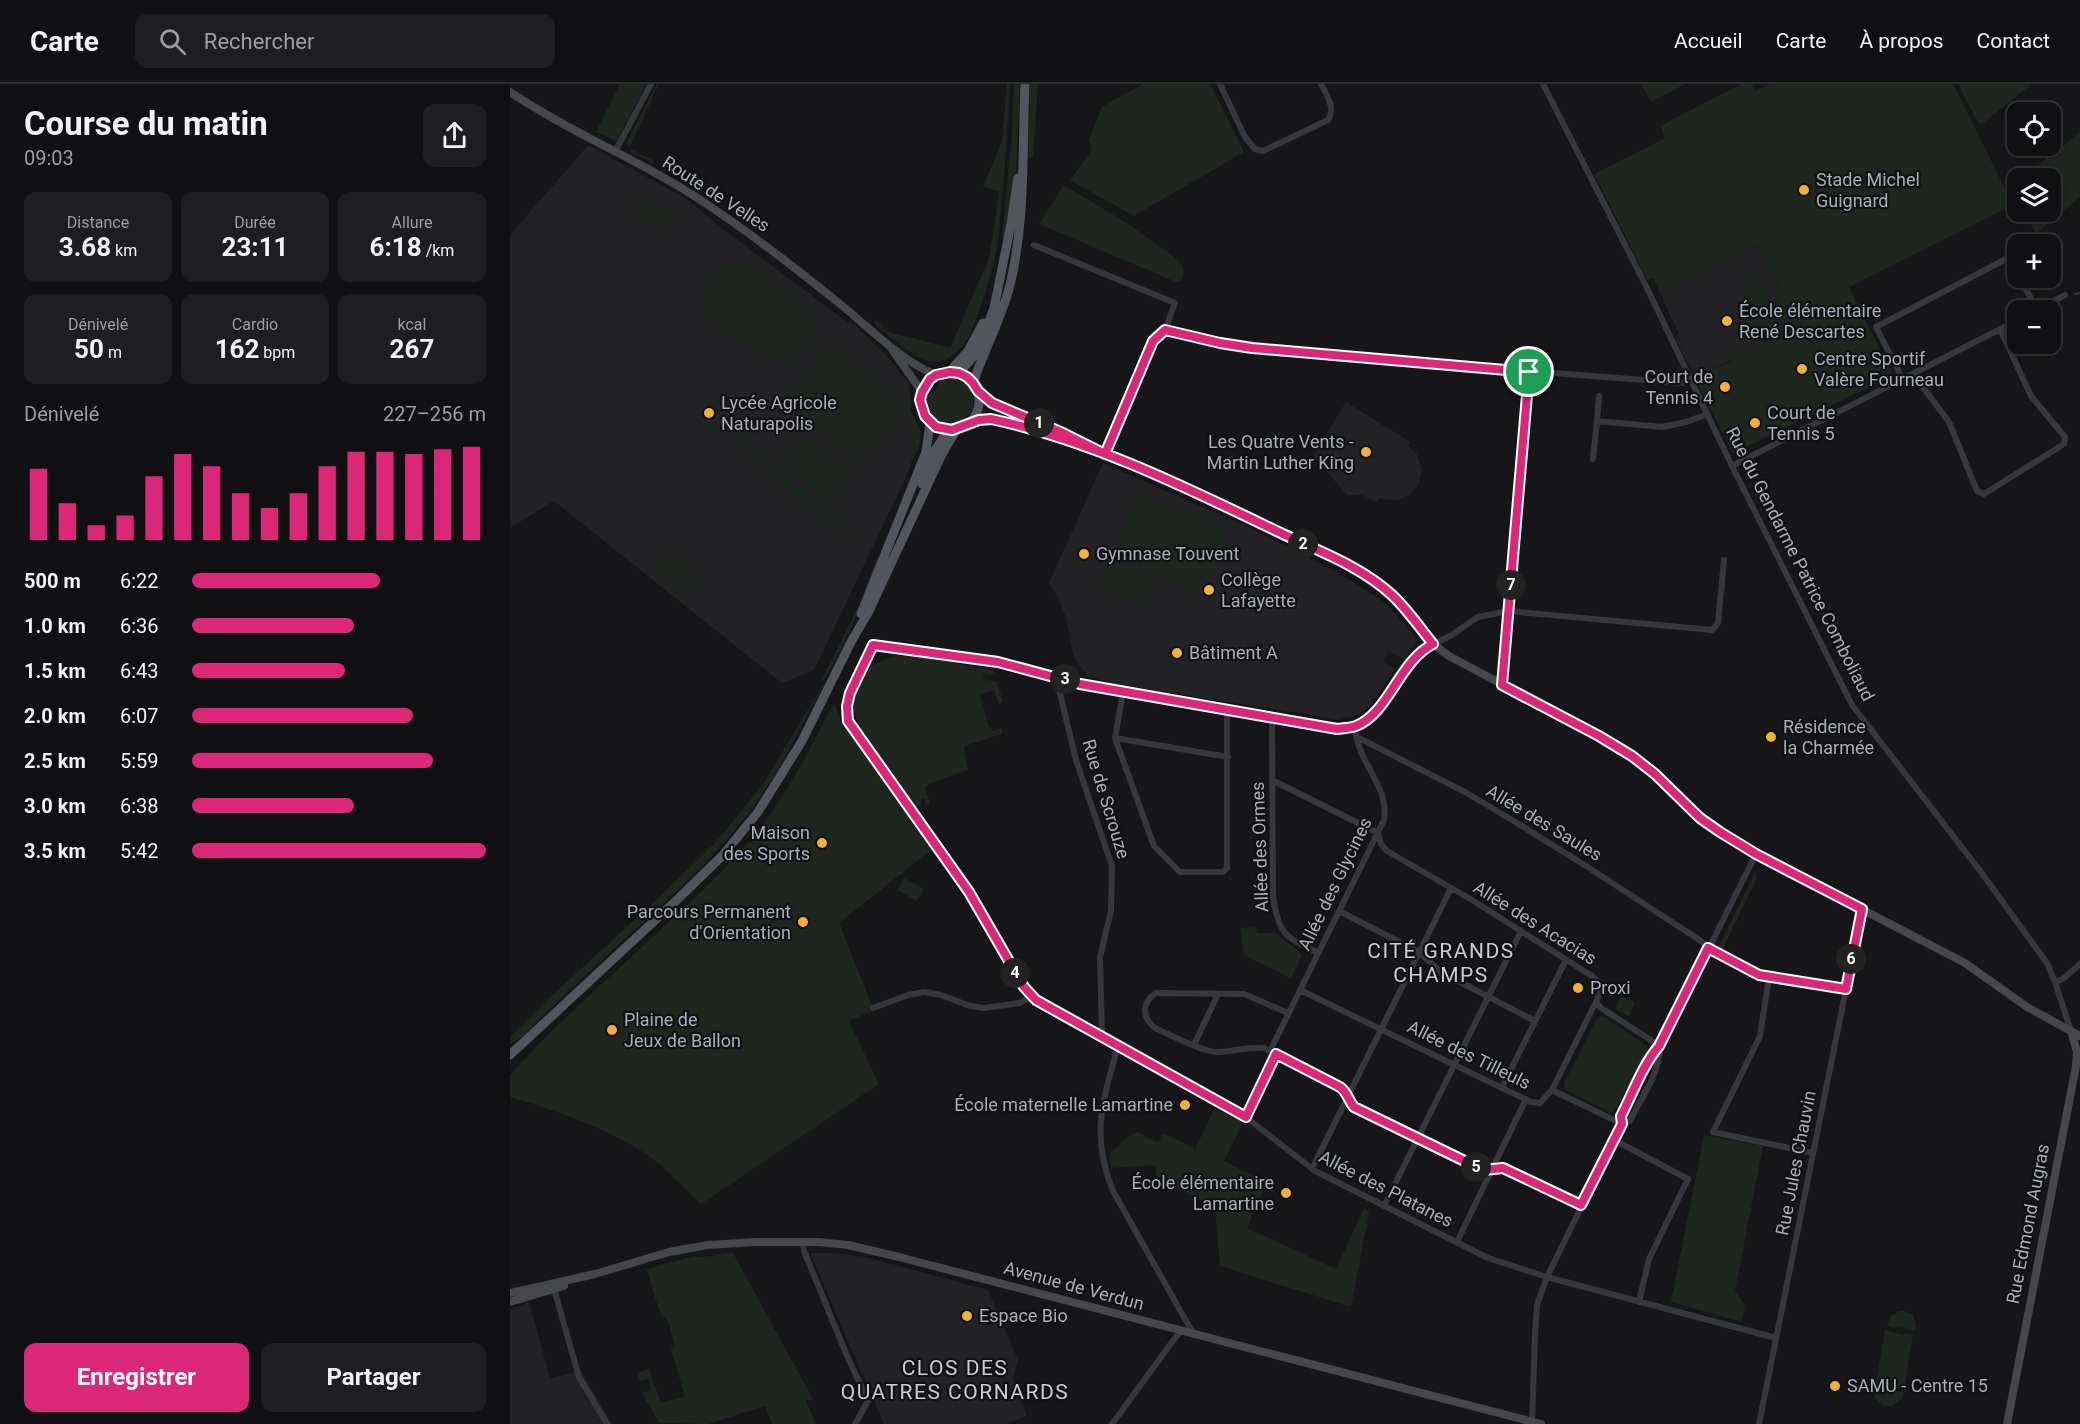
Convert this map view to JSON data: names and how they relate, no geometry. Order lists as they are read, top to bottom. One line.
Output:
{"streets":{"main road":["Route de Velles","Rue Edmond Augras","Avenue de Verdun"],"street":["Rue du Gendarme Patrice Comboliaud","Rue de Scrouze","Allée des Saules","Allée des Ormes","Allée des Glycines","Allée des Acacias","Allée des Tilleuls","Rue Jules Chauvin","Allée des Platanes"]},"crossings":[["Rue du Gendarme Patrice Comboliaud","Rue Edmond Augras"],["Rue de Scrouze","Allée des Platanes"],["Allée des Saules","Allée des Glycines"],["Allée des Saules","Rue Jules Chauvin"],["Allée des Ormes","Allée des Glycines"],["Allée des Glycines","Allée des Acacias"],["Allée des Glycines","Allée des Tilleuls"],["Allée des Glycines","Allée des Platanes"],["Rue Jules Chauvin","Allée des Platanes"]],"districts":["CITÉ GRANDS CHAMPS","CLOS DES QUATRES CORNARDS"],"places":["Stade Michel Guignard","École élémentaire René Descartes","Centre Sportif Valère Fourneau","Court de Tennis 4","Lycée Agricole Naturapolis","Court de Tennis 5","Les Quatre Vents - Martin Luther King","Gymnase Touvent","Collège Lafayette","Bâtiment A","Résidence la Charmée","Maison des Sports","Parcours Permanent d'Orientation","Proxi","Plaine de Jeux de Ballon","École maternelle Lamartine","École élémentaire Lamartine","Espace Bio","SAMU - Centre 15"],"page":{"header":"Carte","search":"Rechercher","nav":["Accueil","Carte","À propos","Contact"],"heading":["Course du matin","09:03"],"map_buttons":["+","−"],"stats":[["Distance","3.68 km"],["Durée","23:11"],["Allure","6:18 /km"],["Dénivelé","50 m"],["Cardio","162 bpm"],["kcal","267"]],"chart":["Dénivelé","227–256 m"],"pins":["1","2","7","3","6","4","5"],"list":[{"name":"500 m","note":"6:22"},{"name":"1.0 km","note":"6:36"},{"name":"1.5 km","note":"6:43"},{"name":"2.0 km","note":"6:07"},{"name":"2.5 km","note":"5:59"},{"name":"3.0 km","note":"6:38"},{"name":"3.5 km","note":"5:42"}],"buttons":["Enregistrer","Partager"]}}
